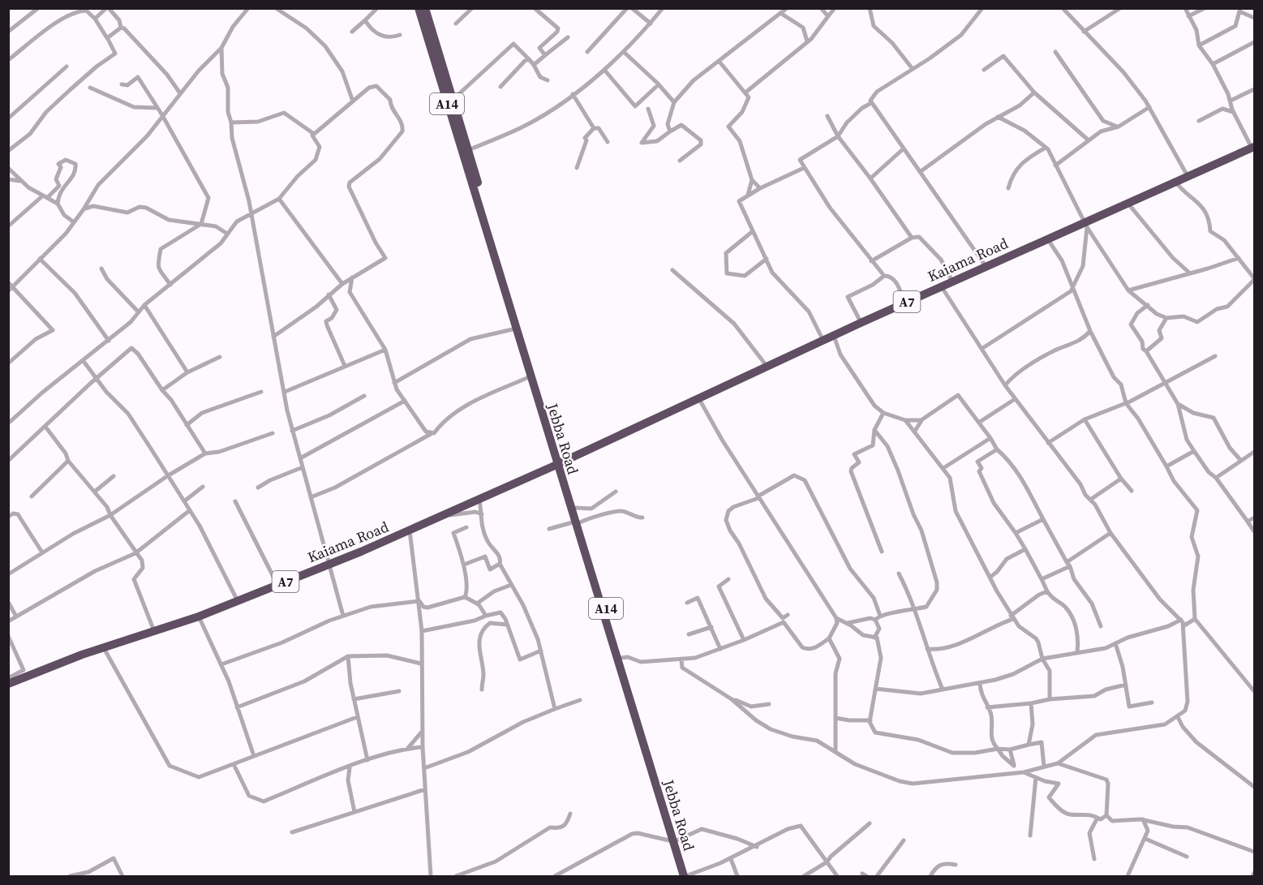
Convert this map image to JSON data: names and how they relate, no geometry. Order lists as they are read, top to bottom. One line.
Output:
{"streets":{"highway":["A14","Kaiama Road","A7","Jebba Road"]},"crossings":[["Kaiama Road","Jebba Road"]]}
